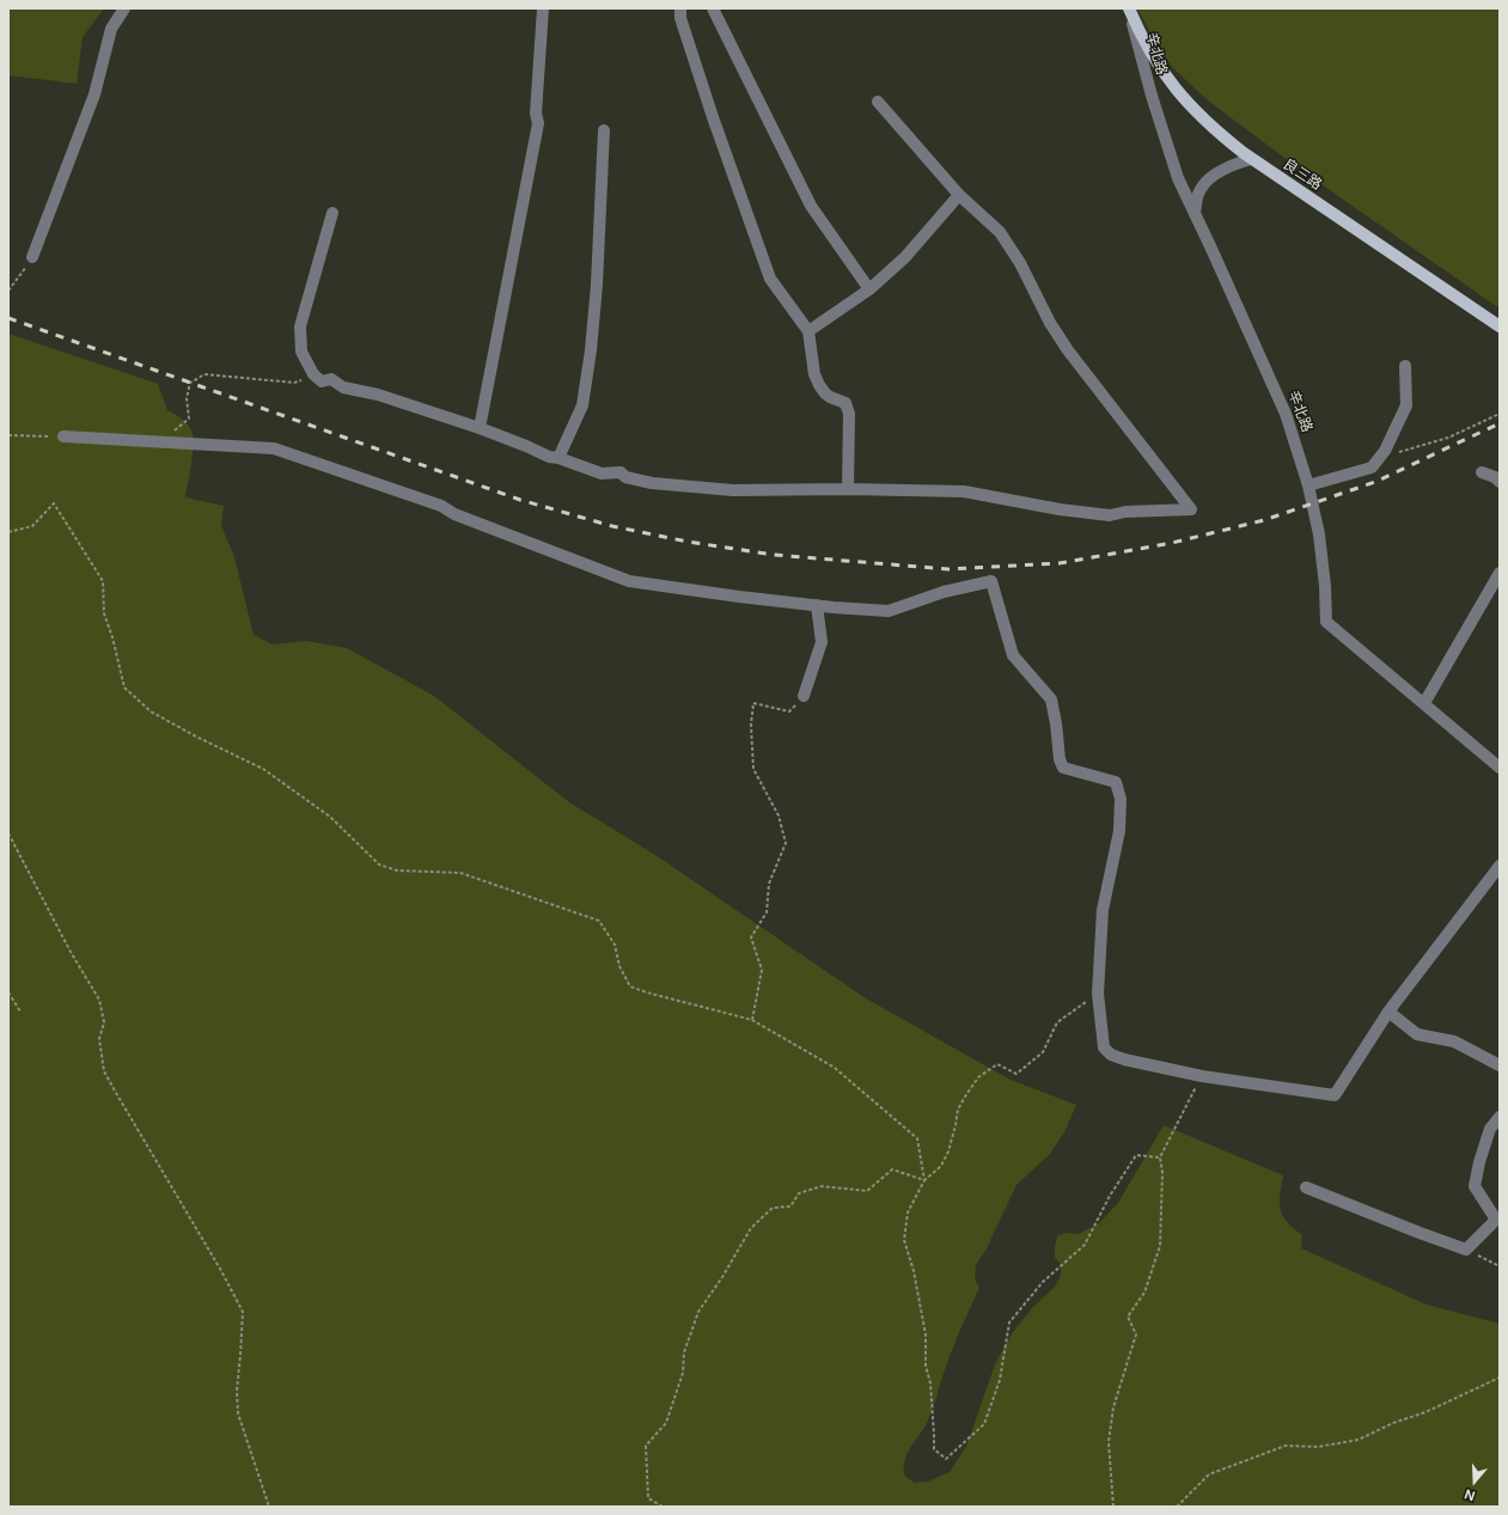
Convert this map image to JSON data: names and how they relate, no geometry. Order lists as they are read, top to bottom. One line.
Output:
{"streets":{"main road":["良三路"],"street":["辛北路"]},"crossings":[["辛北路","良三路"]],"north":"bottom"}
